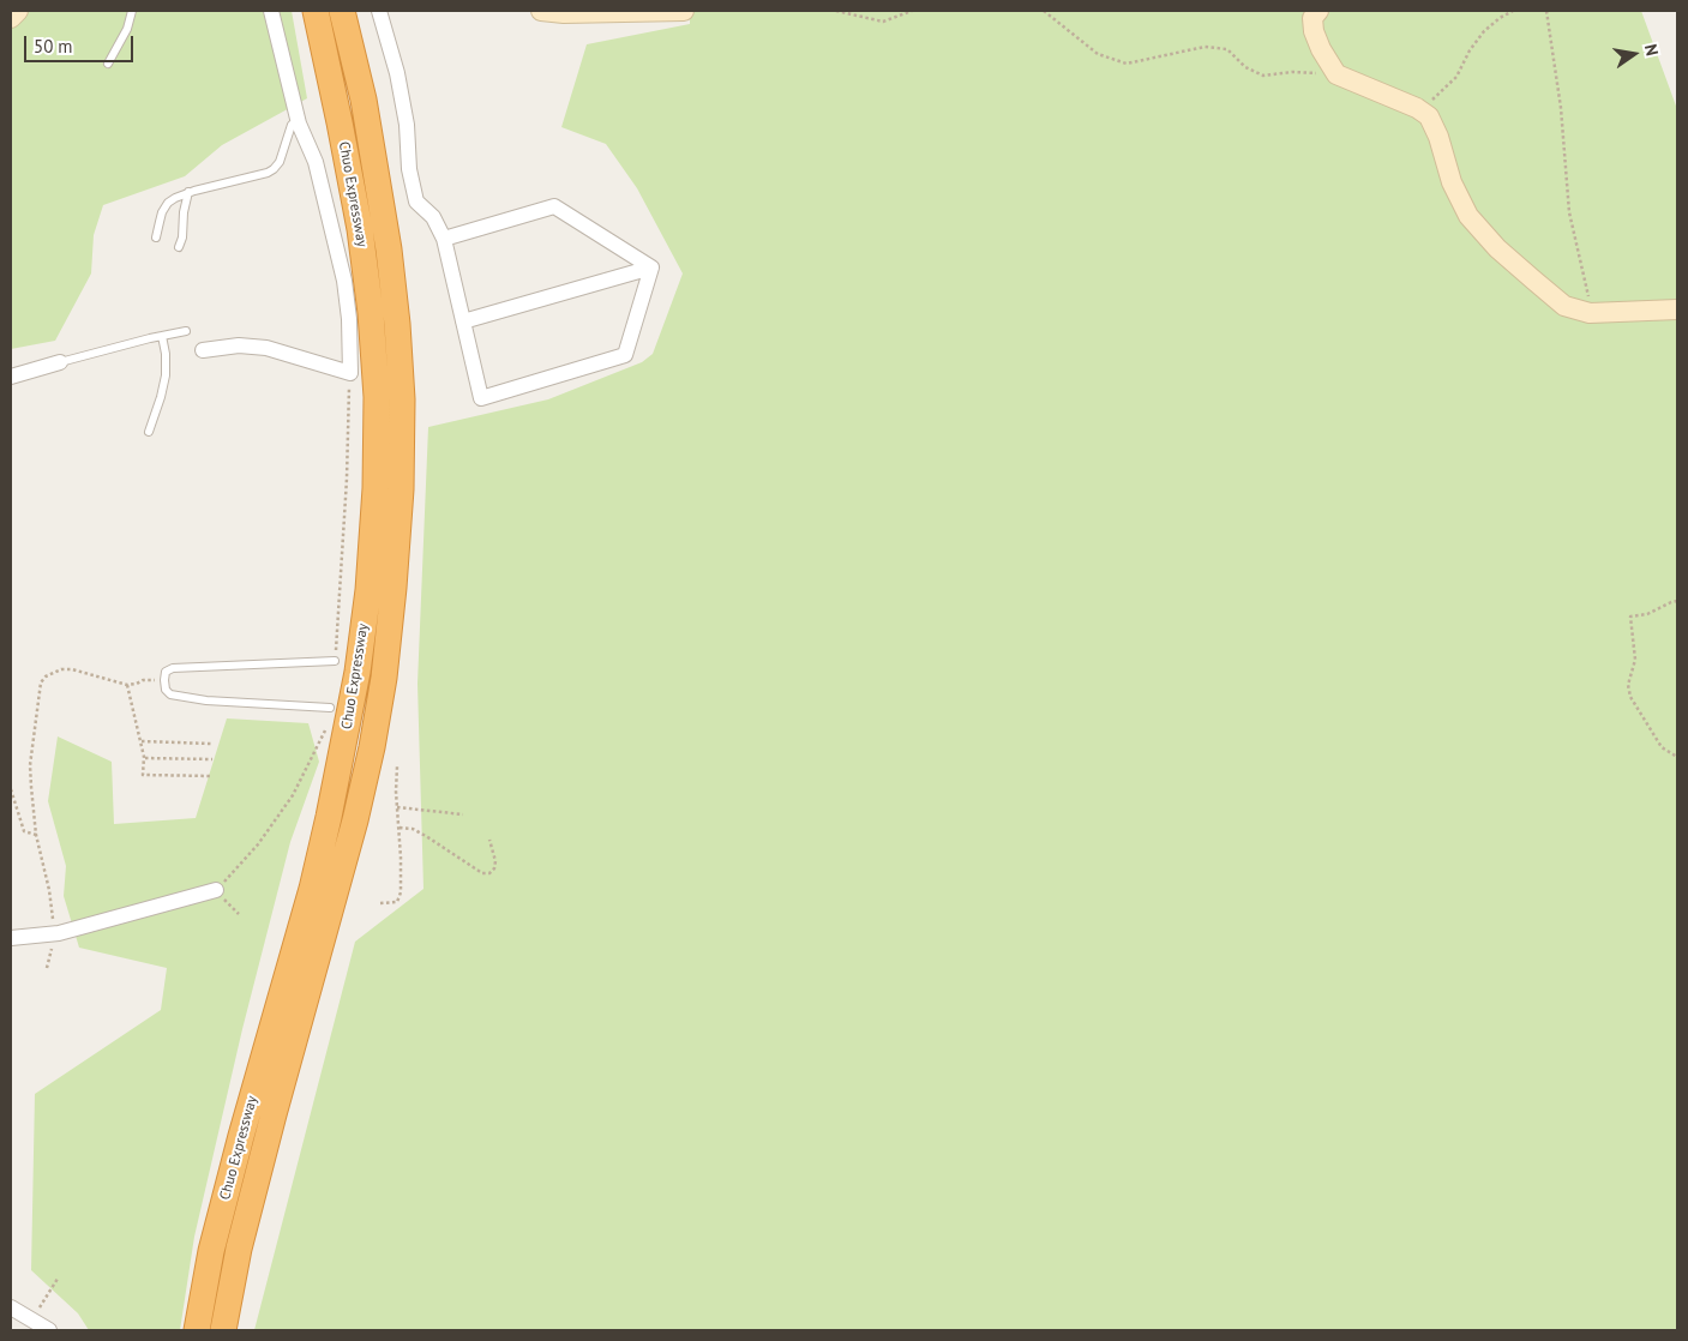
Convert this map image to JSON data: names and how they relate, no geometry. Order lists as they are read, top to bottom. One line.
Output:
{"streets":{"highway":["Chuo Expressway"]},"scale_bar":"50 m","north":"right"}
